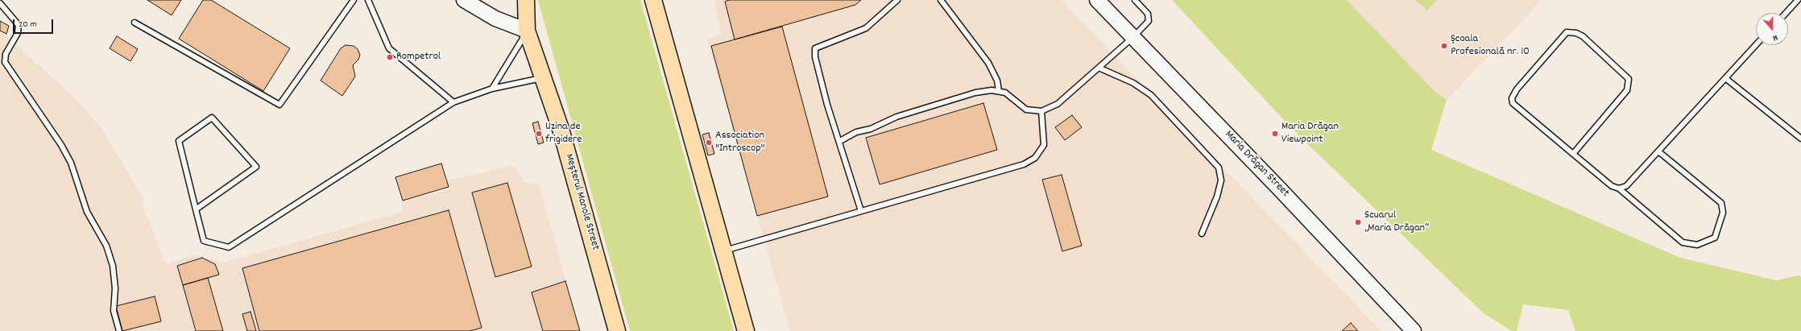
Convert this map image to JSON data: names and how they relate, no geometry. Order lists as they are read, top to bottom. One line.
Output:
{"streets":{"main road":["Maria Drăgan Street","Meșterul Manole Street"]},"places":["Școala Profesională nr. 10","Rompetrol","Uzina de frigidere","Maria Drăgan Viewpoint","Association \"Introscop\"","Scuarul „Maria Drăgan”"],"scale_bar":"20 m","north":"bottom"}
